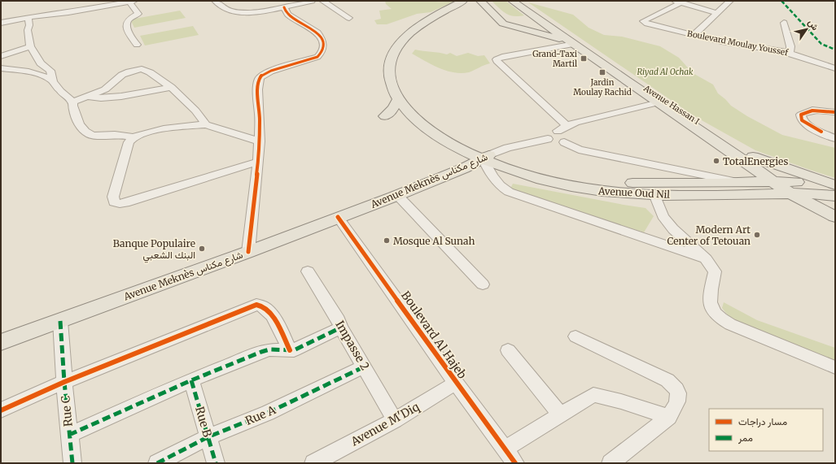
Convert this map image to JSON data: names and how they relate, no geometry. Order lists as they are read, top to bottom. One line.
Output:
{"streets":{"main road":["Avenue Hassan I","Avenue Meknès شارع مكناس","Avenue Oud Nil"],"street":["Boulevard Moulay Youssef","Boulevard Al Hajeb","Impasse 2","Rue C","Rue A","Rue B","Avenue M'Diq"]},"crossings":[["Avenue Hassan I","Avenue Oud Nil"],["Avenue Meknès شارع مكناس","Avenue Oud Nil"],["Avenue Meknès شارع مكناس","Boulevard Al Hajeb"],["Avenue Meknès شارع مكناس","Rue C"],["Boulevard Al Hajeb","Avenue M'Diq"],["Impasse 2","Rue A"],["Impasse 2","Avenue M'Diq"],["Rue A","Rue B"]],"parks":["Riyad Al Ochak"],"places":{"transit":["Grand-Taxi Martil","Jardin Moulay Rachid"],"other":["TotalEnergies","Modern Art Center of Tetouan","Mosque Al Sunah","Banque Populaire البنك الشعبي"]},"legend":["مسار دراجات","ممر"],"north":"top right"}
